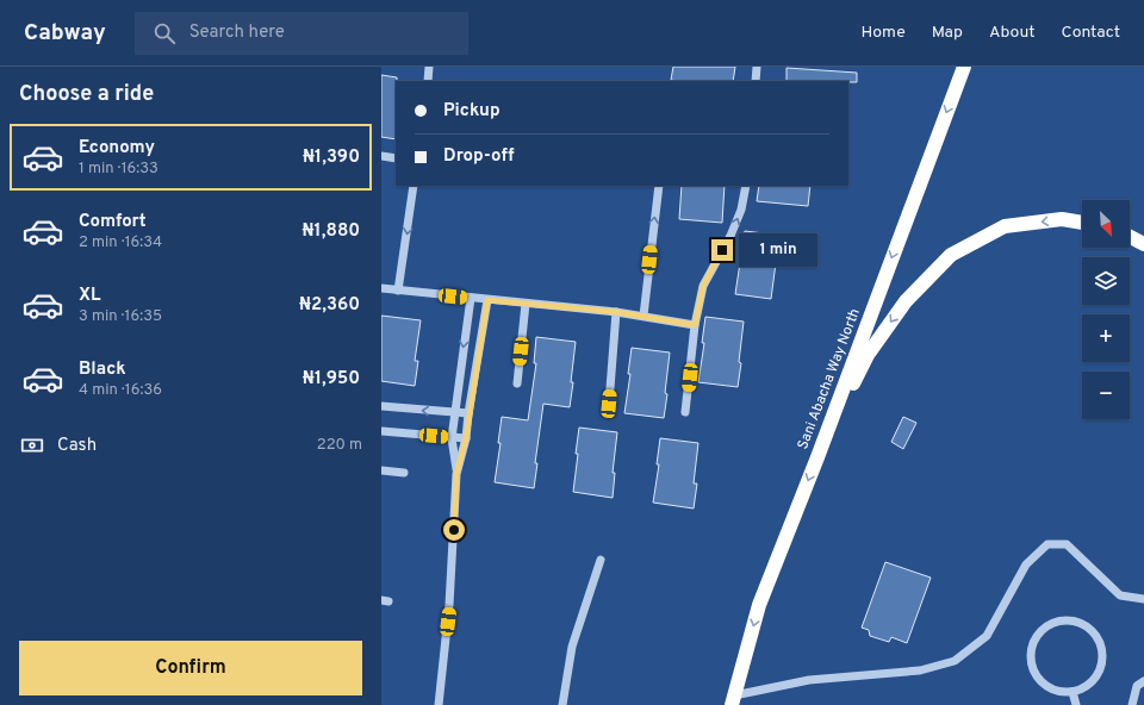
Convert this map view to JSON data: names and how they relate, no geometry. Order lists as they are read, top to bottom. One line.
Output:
{"streets":{"highway":["Sani Abacha Way North"]},"one_way":["Sani Abacha Way North"],"north":"bottom right","page":{"header":"Cabway","search":"Search here","nav":["Home","Map","About","Contact"],"heading":"Choose a ride","banner":["Pickup","Drop-off"],"list":[{"name":"Economy","note":"1 min · 16:33","value":"₦1,390"},{"name":"Comfort","note":"2 min · 16:34","value":"₦1,880"},{"name":"XL","note":"3 min · 16:35","value":"₦2,360"},{"name":"Black","note":"4 min · 16:36","value":"₦1,950"}],"map_buttons":["+","−"],"bubble":"1 min","pay":["Cash","220 m"],"buttons":"Confirm"}}
